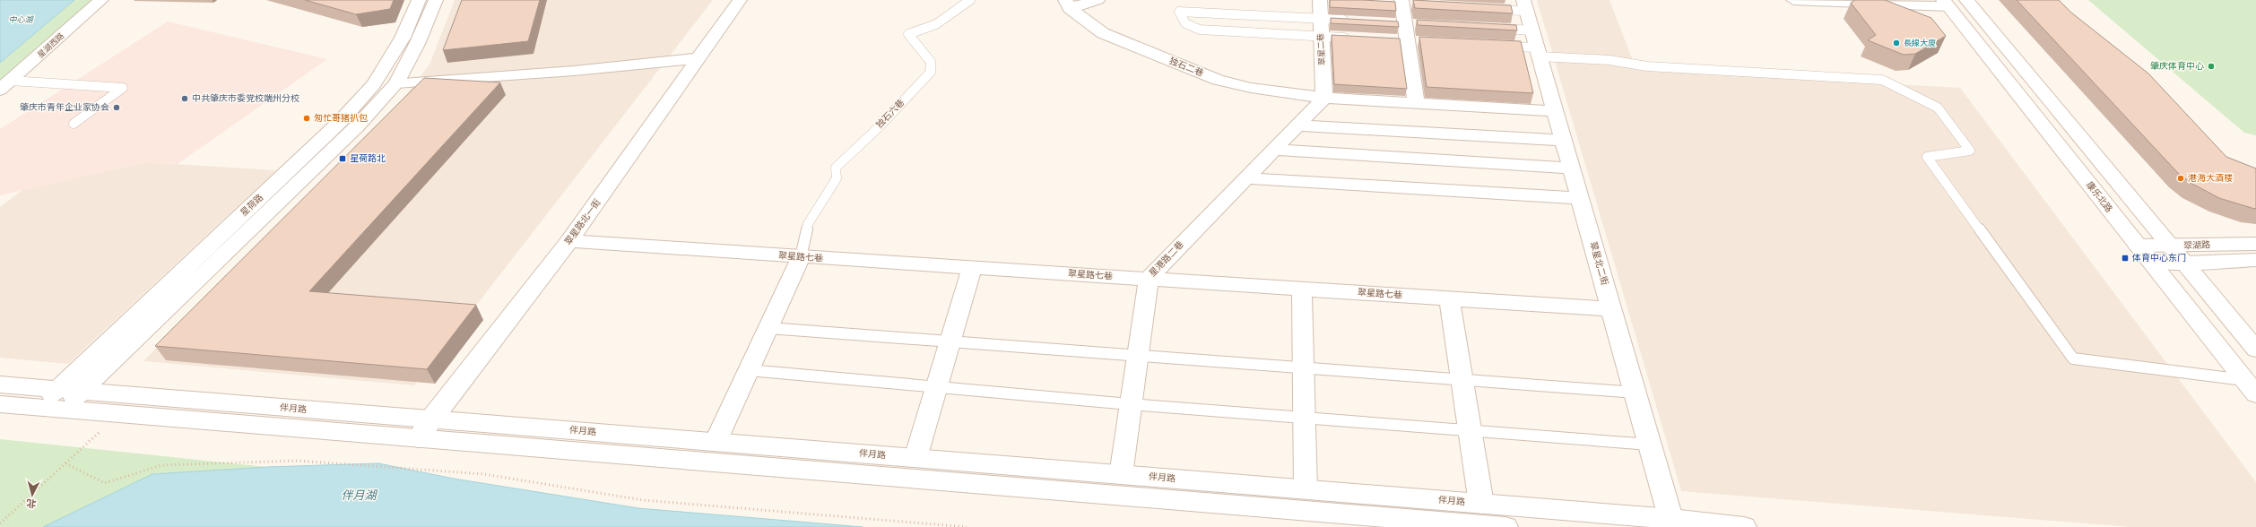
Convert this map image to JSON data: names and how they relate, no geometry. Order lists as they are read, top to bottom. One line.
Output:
{"streets":{"street":["星湖西路","翠星二巷","独石二巷","康乐北路","星荷路","翠星路北一街","翠湖路","翠星路七巷","星港路二巷","翠星北二街","伴月路"],"lane":["独石六巷"]},"crossings":[["翠星二巷","独石二巷"],["翠星二巷","星港路二巷"],["独石二巷","星港路二巷"],["独石二巷","翠星北二街"],["独石六巷","翠星路七巷"],["康乐北路","翠湖路"],["星荷路","伴月路"],["翠星路北一街","翠星路七巷"],["翠星路北一街","伴月路"],["翠星路七巷","星港路二巷"],["翠星路七巷","翠星北二街"],["星港路二巷","伴月路"],["翠星北二街","伴月路"]],"water":["中心湖","伴月湖"],"places":{"other":["長線大廈","肇庆体育中心","中共肇庆市委党校端州分校","肇庆市青年企业家协会","匆忙哥猪扒包","港海大酒楼"],"transit":["星荷路北","体育中心东门"]},"north":"bottom"}
